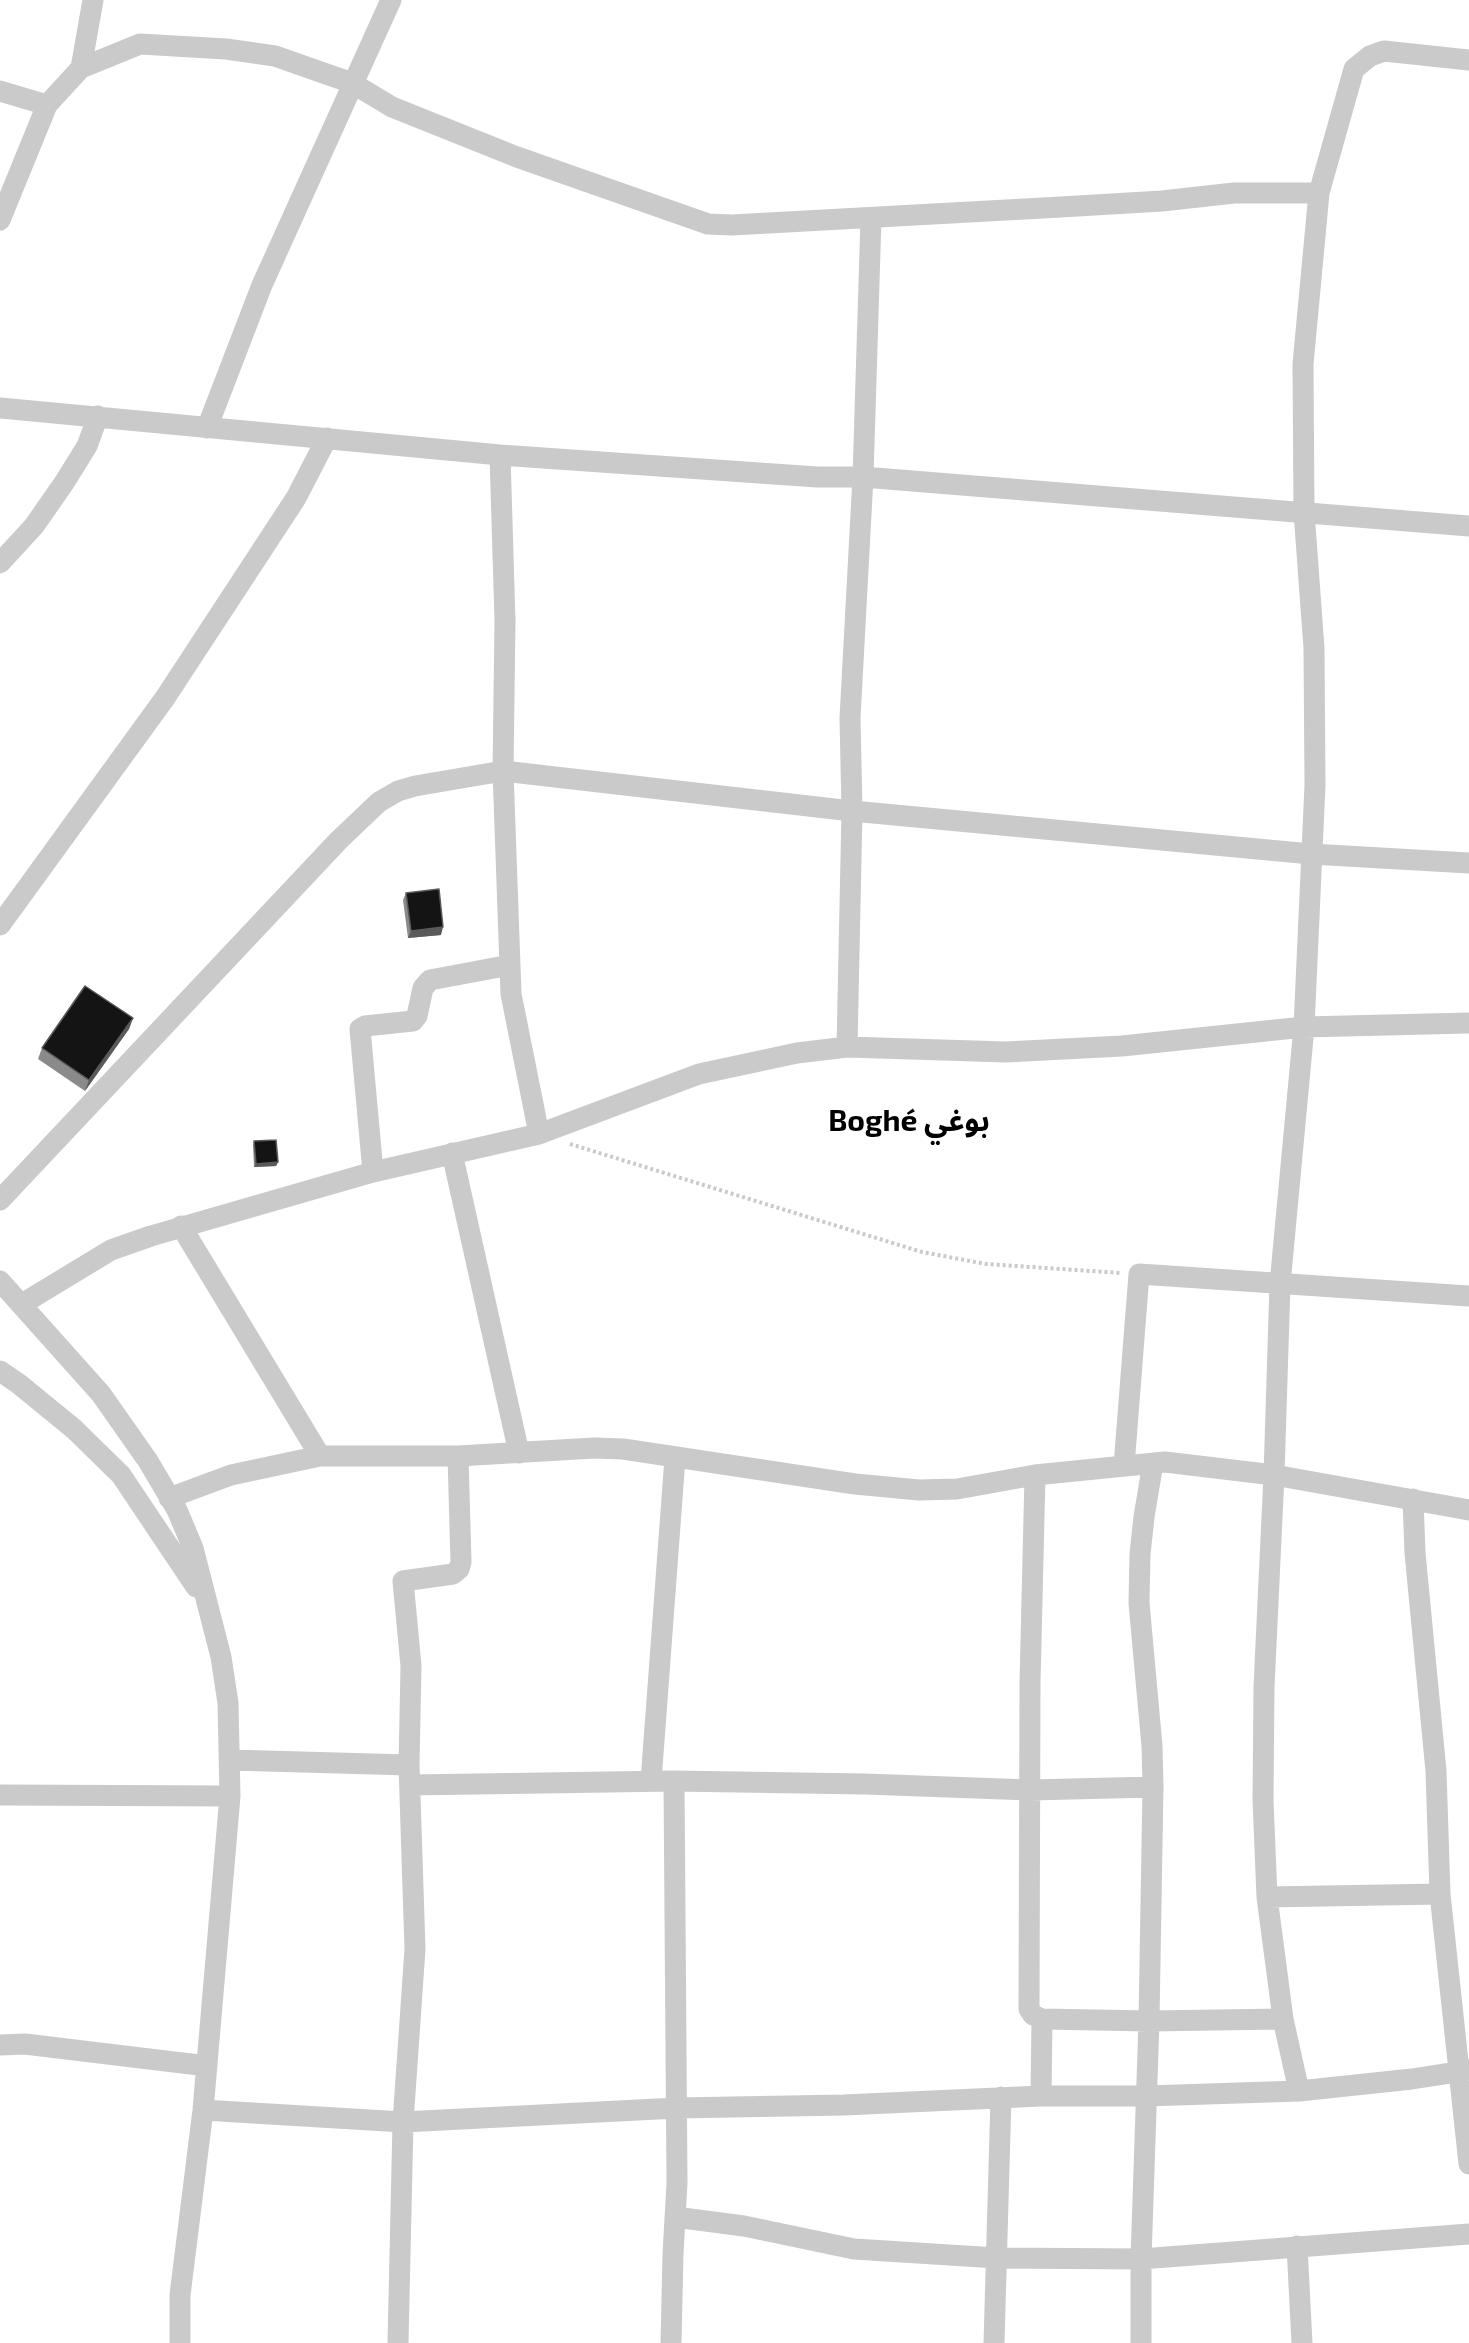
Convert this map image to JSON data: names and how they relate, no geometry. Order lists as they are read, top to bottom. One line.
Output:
{"districts":["Boghé بوغي"]}
